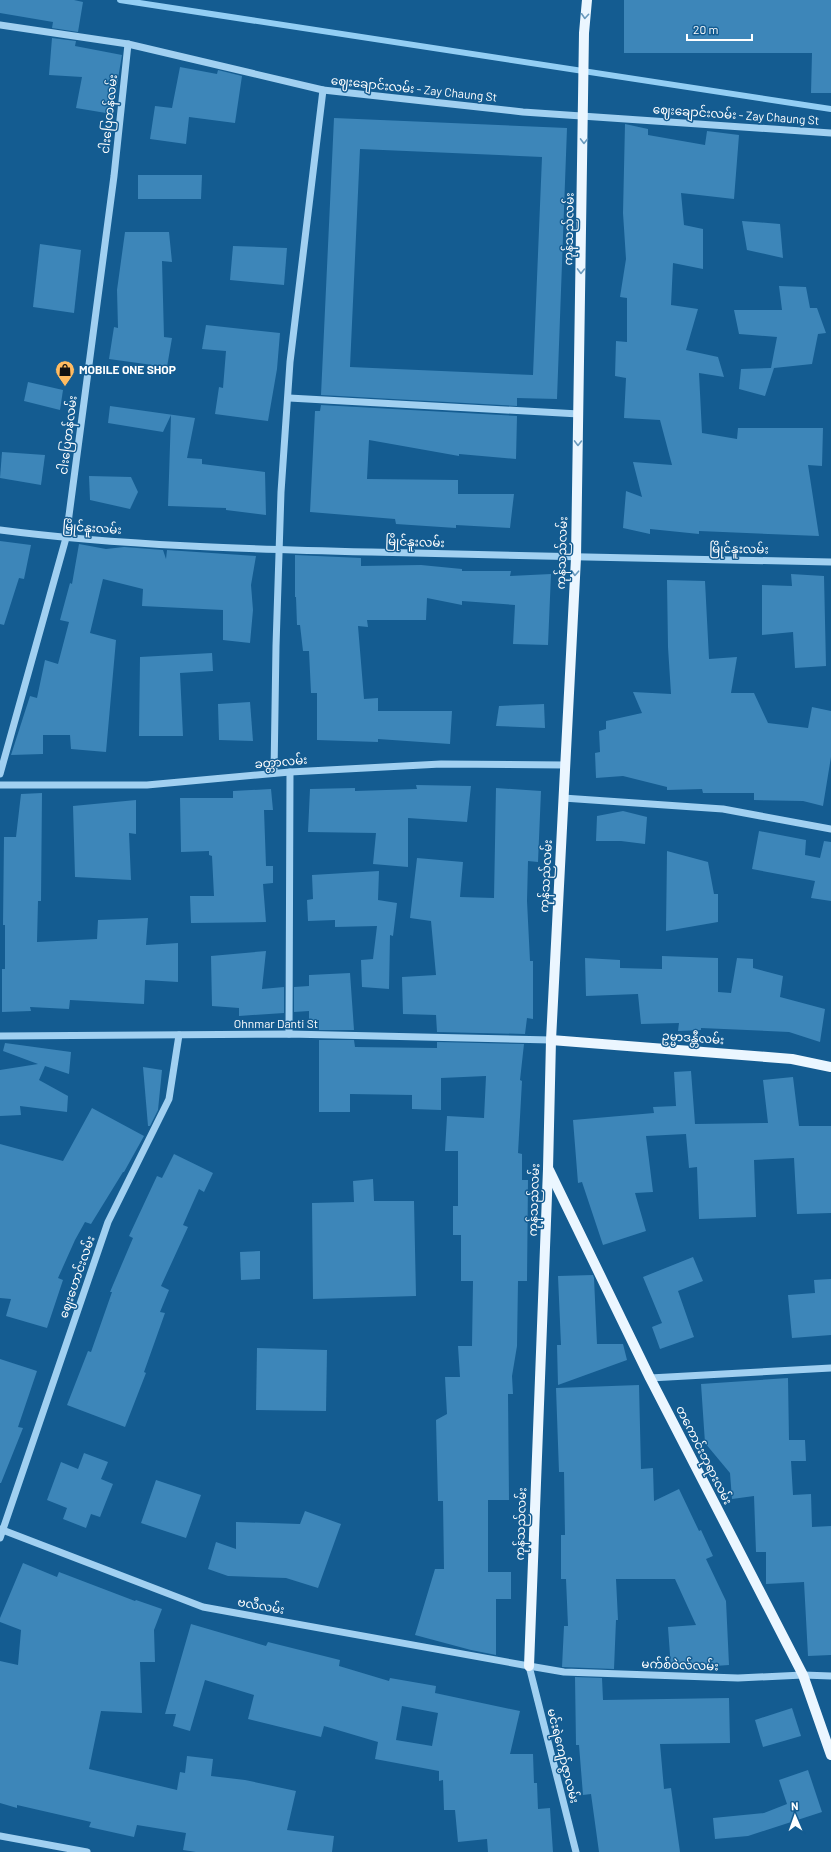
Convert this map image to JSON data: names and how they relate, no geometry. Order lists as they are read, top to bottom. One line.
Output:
{"streets":{"main road":["ကုန်သည်လမ်း","ဥမ္မာဒန္တီလမ်း","တကောင်းဘုရားလမ်း"],"street":["ဈေးချောင်းလမ်း - Zay Chaung St","ငါးပြေတန်လမ်း","မြိုင်နူးလမ်း","ခတ္တာလမ်း","Ohnmar Danti St","ဈေးဟောင်းလမ်း","ဗလီလမ်း","မက်စ်ဝဲလ်လမ်း","မင်းရဲကျော်ဇွာလမ်း"]},"crossings":[["ဈေးချောင်းလမ်း - Zay Chaung St","ငါးပြေတန်လမ်း"],["ဈေးချောင်းလမ်း - Zay Chaung St","ကုန်သည်လမ်း"],["ငါးပြေတန်လမ်း","မြိုင်နူးလမ်း"],["ကုန်သည်လမ်း","မြိုင်နူးလမ်း"],["ကုန်သည်လမ်း","ခတ္တာလမ်း"],["ကုန်သည်လမ်း","Ohnmar Danti St"],["ကုန်သည်လမ်း","ဥမ္မာဒန္တီလမ်း"],["ကုန်သည်လမ်း","တကောင်းဘုရားလမ်း"],["ကုန်သည်လမ်း","ဗလီလမ်း"],["ကုန်သည်လမ်း","မက်စ်ဝဲလ်လမ်း"],["ကုန်သည်လမ်း","မင်းရဲကျော်ဇွာလမ်း"],["Ohnmar Danti St","ဥမ္မာဒန္တီလမ်း"],["Ohnmar Danti St","ဈေးဟောင်းလမ်း"],["ဈေးဟောင်းလမ်း","ဗလီလမ်း"],["တကောင်းဘုရားလမ်း","မက်စ်ဝဲလ်လမ်း"],["ဗလီလမ်း","မက်စ်ဝဲလ်လမ်း"],["ဗလီလမ်း","မင်းရဲကျော်ဇွာလမ်း"],["မက်စ်ဝဲလ်လမ်း","မင်းရဲကျော်ဇွာလမ်း"]],"one_way":["ကုန်သည်လမ်း"],"places":{"shop":["MOBILE ONE SHOP"]},"scale_bar":"20 m","north":"top"}
